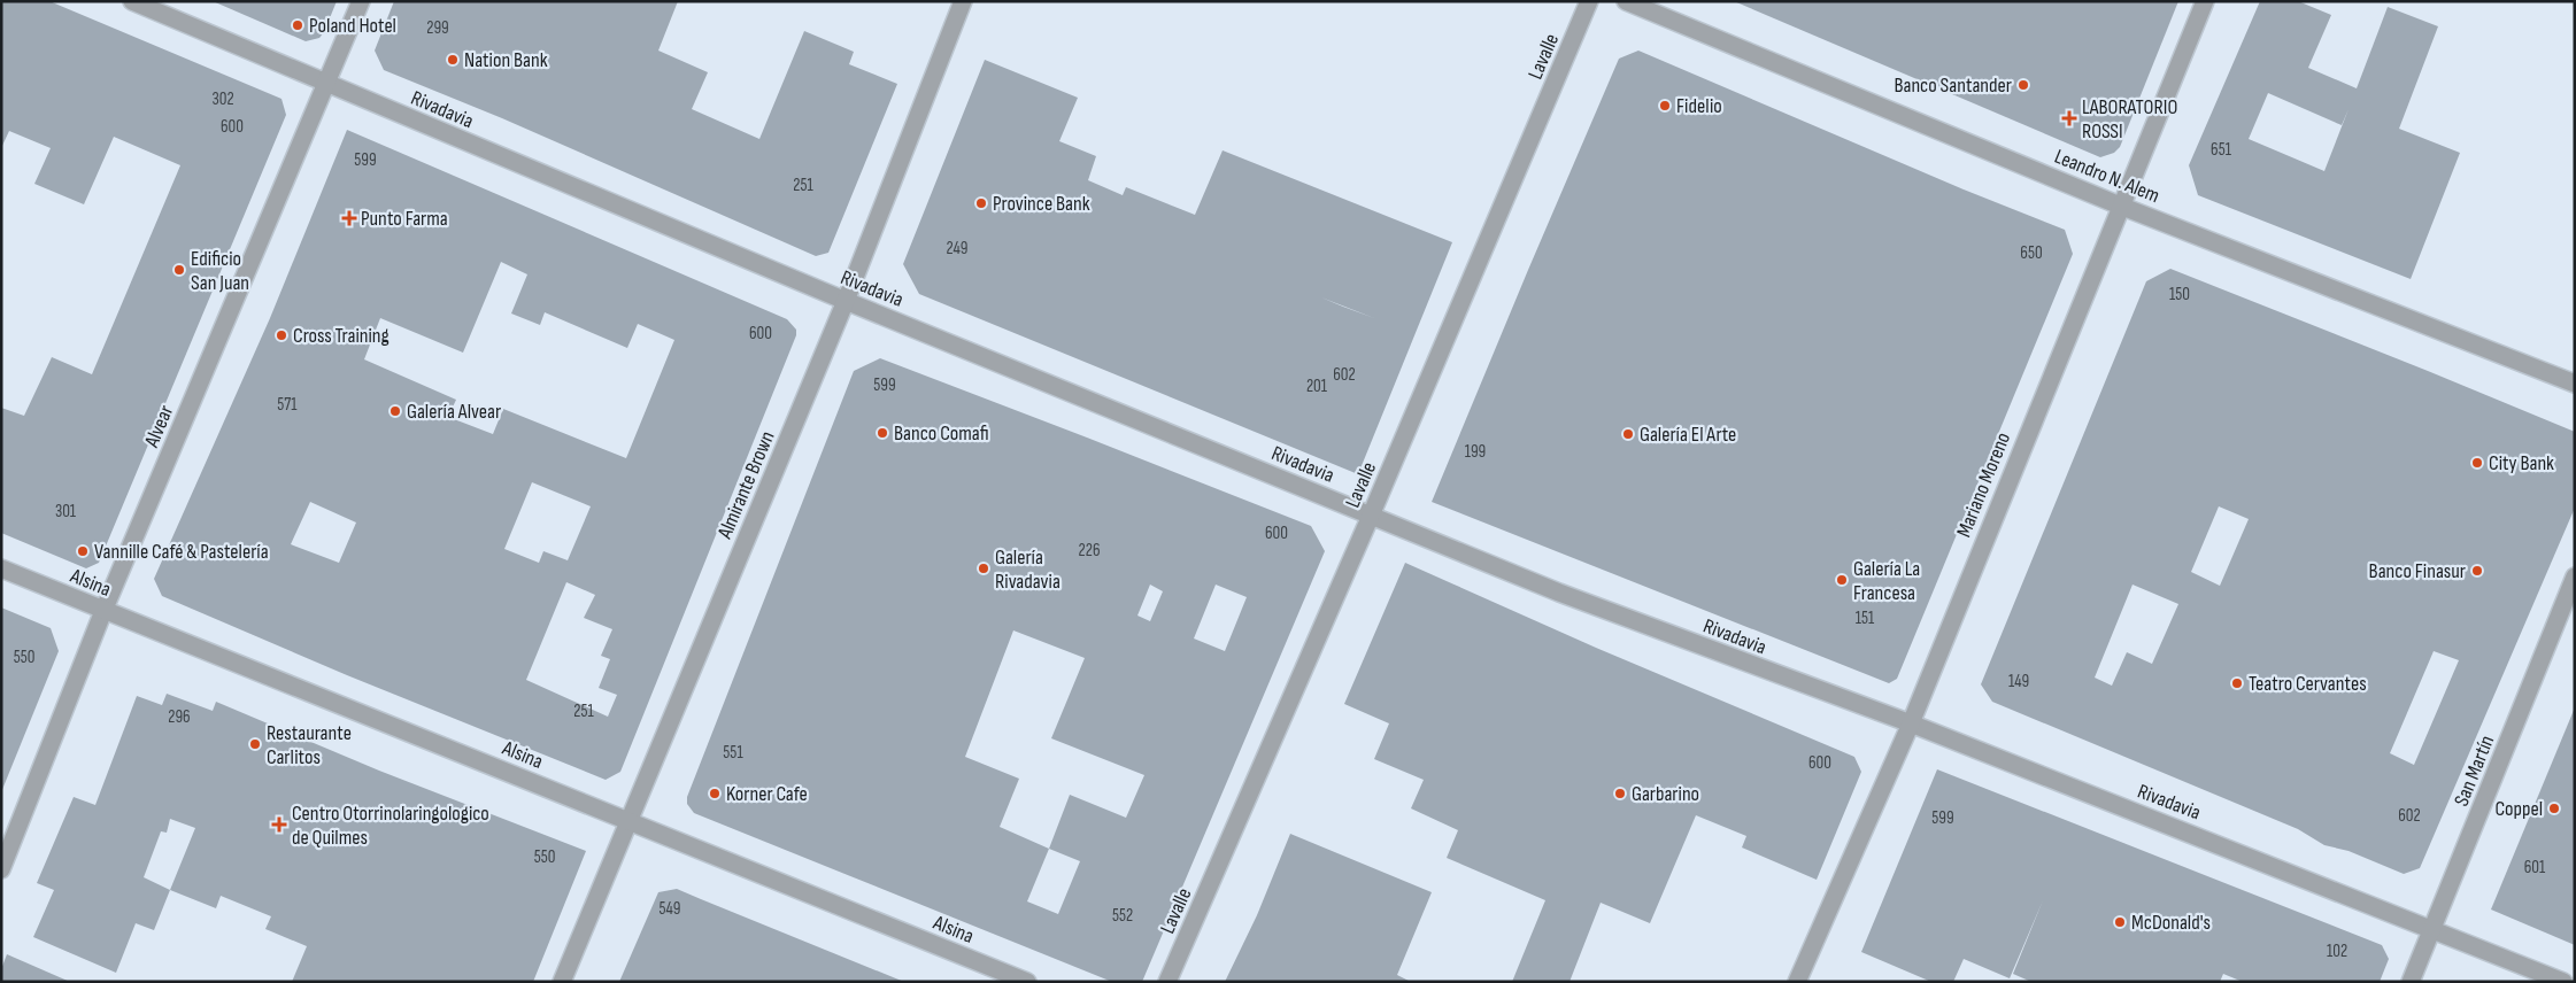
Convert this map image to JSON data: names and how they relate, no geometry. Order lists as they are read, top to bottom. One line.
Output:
{"streets":{"street":["Lavalle","Rivadavia","Leandro N. Alem","Alvear","Almirante Brown","Mariano Moreno","Alsina","San Martín"]},"crossings":[["Lavalle","Rivadavia"],["Rivadavia","Alvear"],["Rivadavia","Almirante Brown"],["Rivadavia","Mariano Moreno"],["Rivadavia","San Martín"],["Leandro N. Alem","Mariano Moreno"],["Alvear","Alsina"],["Almirante Brown","Alsina"]],"places":{"other":["Poland Hotel","Nation Bank","Banco Santander","Fidelio","Province Bank","Edificio San Juan","Cross Training","Galería Alvear","Banco Comafi","Galería El Arte","City Bank","Vannille Café & Pastelería","Galería Rivadavia","Banco Finasur","Galería La Francesa","Teatro Cervantes","Restaurante Carlitos","Korner Cafe","Garbarino","Coppel","McDonald's"],"health":["LABORATORIO ROSSI","Punto Farma","Centro Otorrinolaringologico de Quilmes"]},"house_numbers":["299","302","600","651","599","251","249","650","150","600","602","599","201","571","199","301","600","226","151","550","149","251","296","551","600","602","599","550","601","549","552","102"]}
